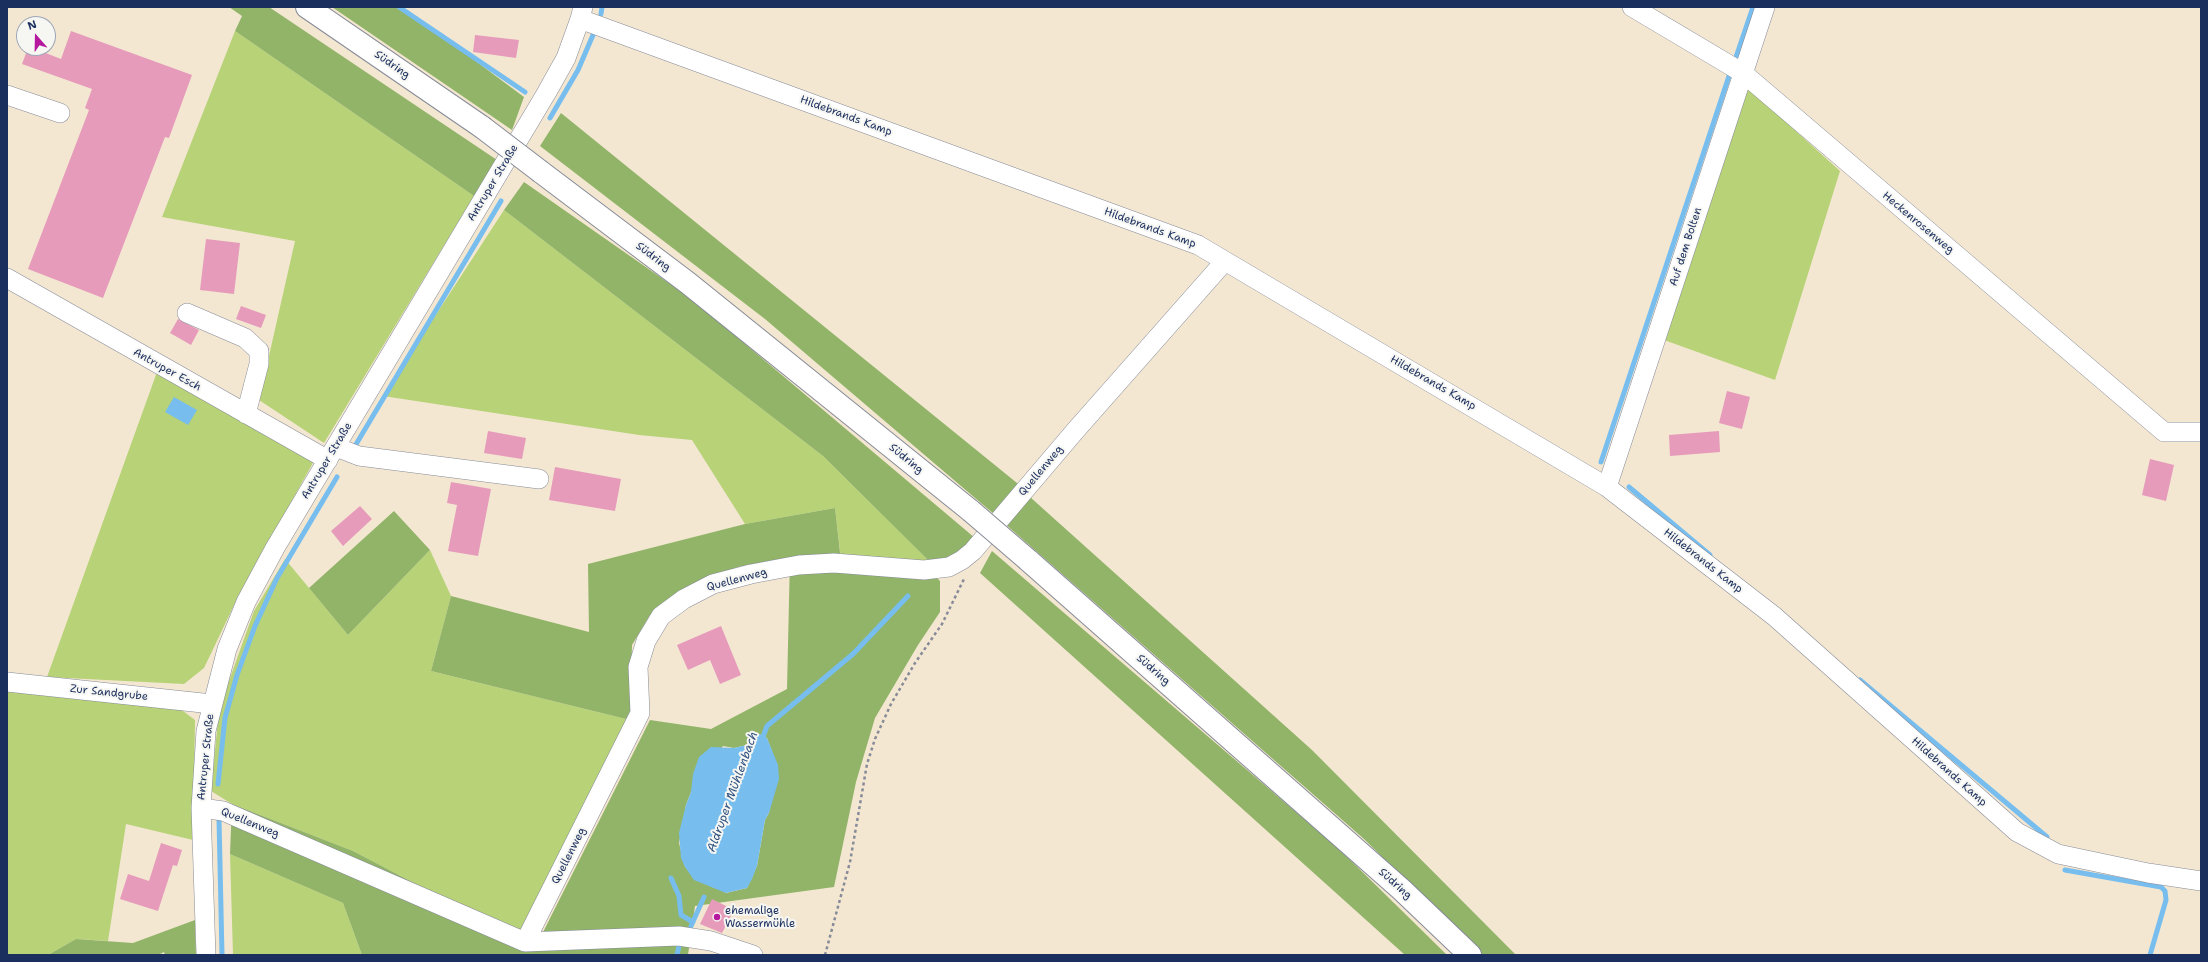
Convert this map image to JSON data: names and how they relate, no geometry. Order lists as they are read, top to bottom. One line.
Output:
{"streets":{"main road":["Südring"],"street":["Hildebrands Kamp","Antruper Straße","Heckenrosenweg","Auf dem Bolten","Antruper Esch","Quellenweg","Zur Sandgrube"]},"crossings":[["Hildebrands Kamp","Antruper Straße"],["Hildebrands Kamp","Auf dem Bolten"],["Hildebrands Kamp","Quellenweg"],["Antruper Straße","Antruper Esch"],["Antruper Straße","Quellenweg"],["Antruper Straße","Zur Sandgrube"],["Heckenrosenweg","Auf dem Bolten"]],"water":["Aldruper Mühlenbach"],"places":["ehemalige Wassermühle"],"north":"top"}
